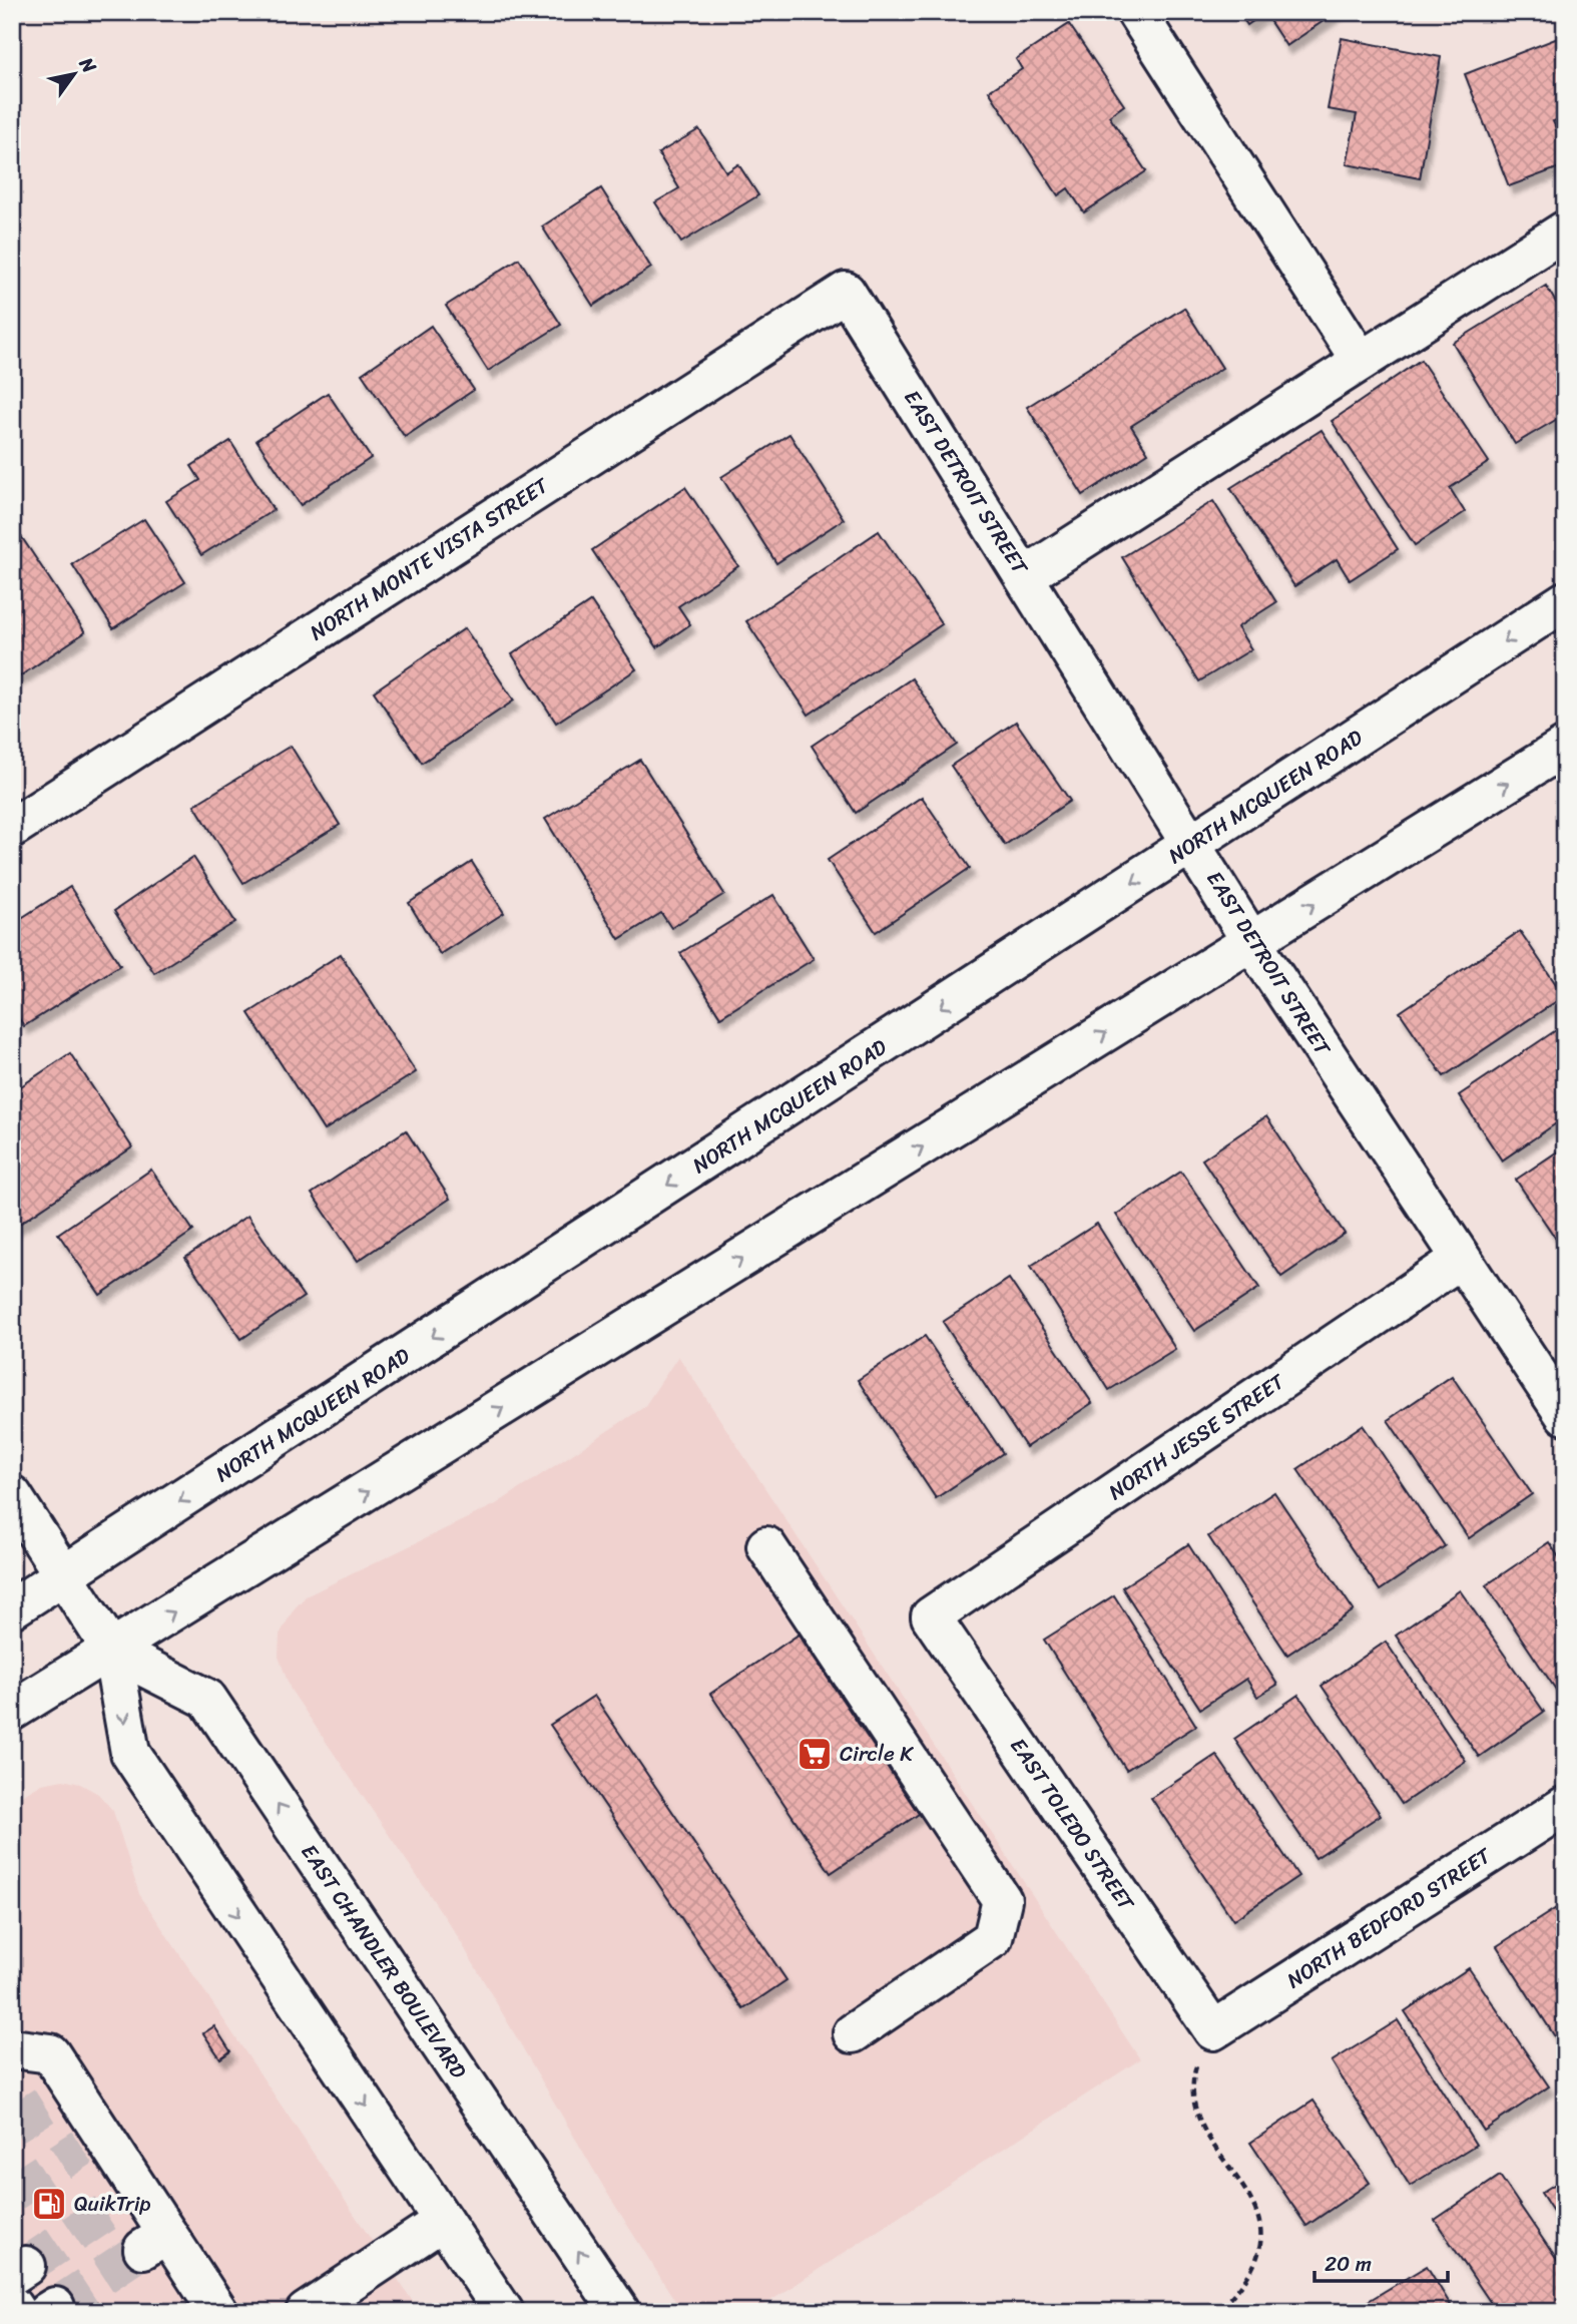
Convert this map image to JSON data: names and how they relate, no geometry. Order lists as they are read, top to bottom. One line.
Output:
{"streets":{"main road":["EAST DETROIT STREET","NORTH MONTE VISTA STREET","NORTH MCQUEEN ROAD","NORTH JESSE STREET","EAST TOLEDO STREET","NORTH BEDFORD STREET","EAST CHANDLER BOULEVARD"]},"crossings":[["EAST DETROIT STREET","NORTH MONTE VISTA STREET"],["EAST DETROIT STREET","NORTH MCQUEEN ROAD"],["EAST DETROIT STREET","NORTH JESSE STREET"],["NORTH JESSE STREET","EAST TOLEDO STREET"],["EAST TOLEDO STREET","NORTH BEDFORD STREET"]],"places":{"supermarket":["Circle K"],"fuel station":["QuikTrip"]},"scale_bar":"20 m","north":"top right"}
